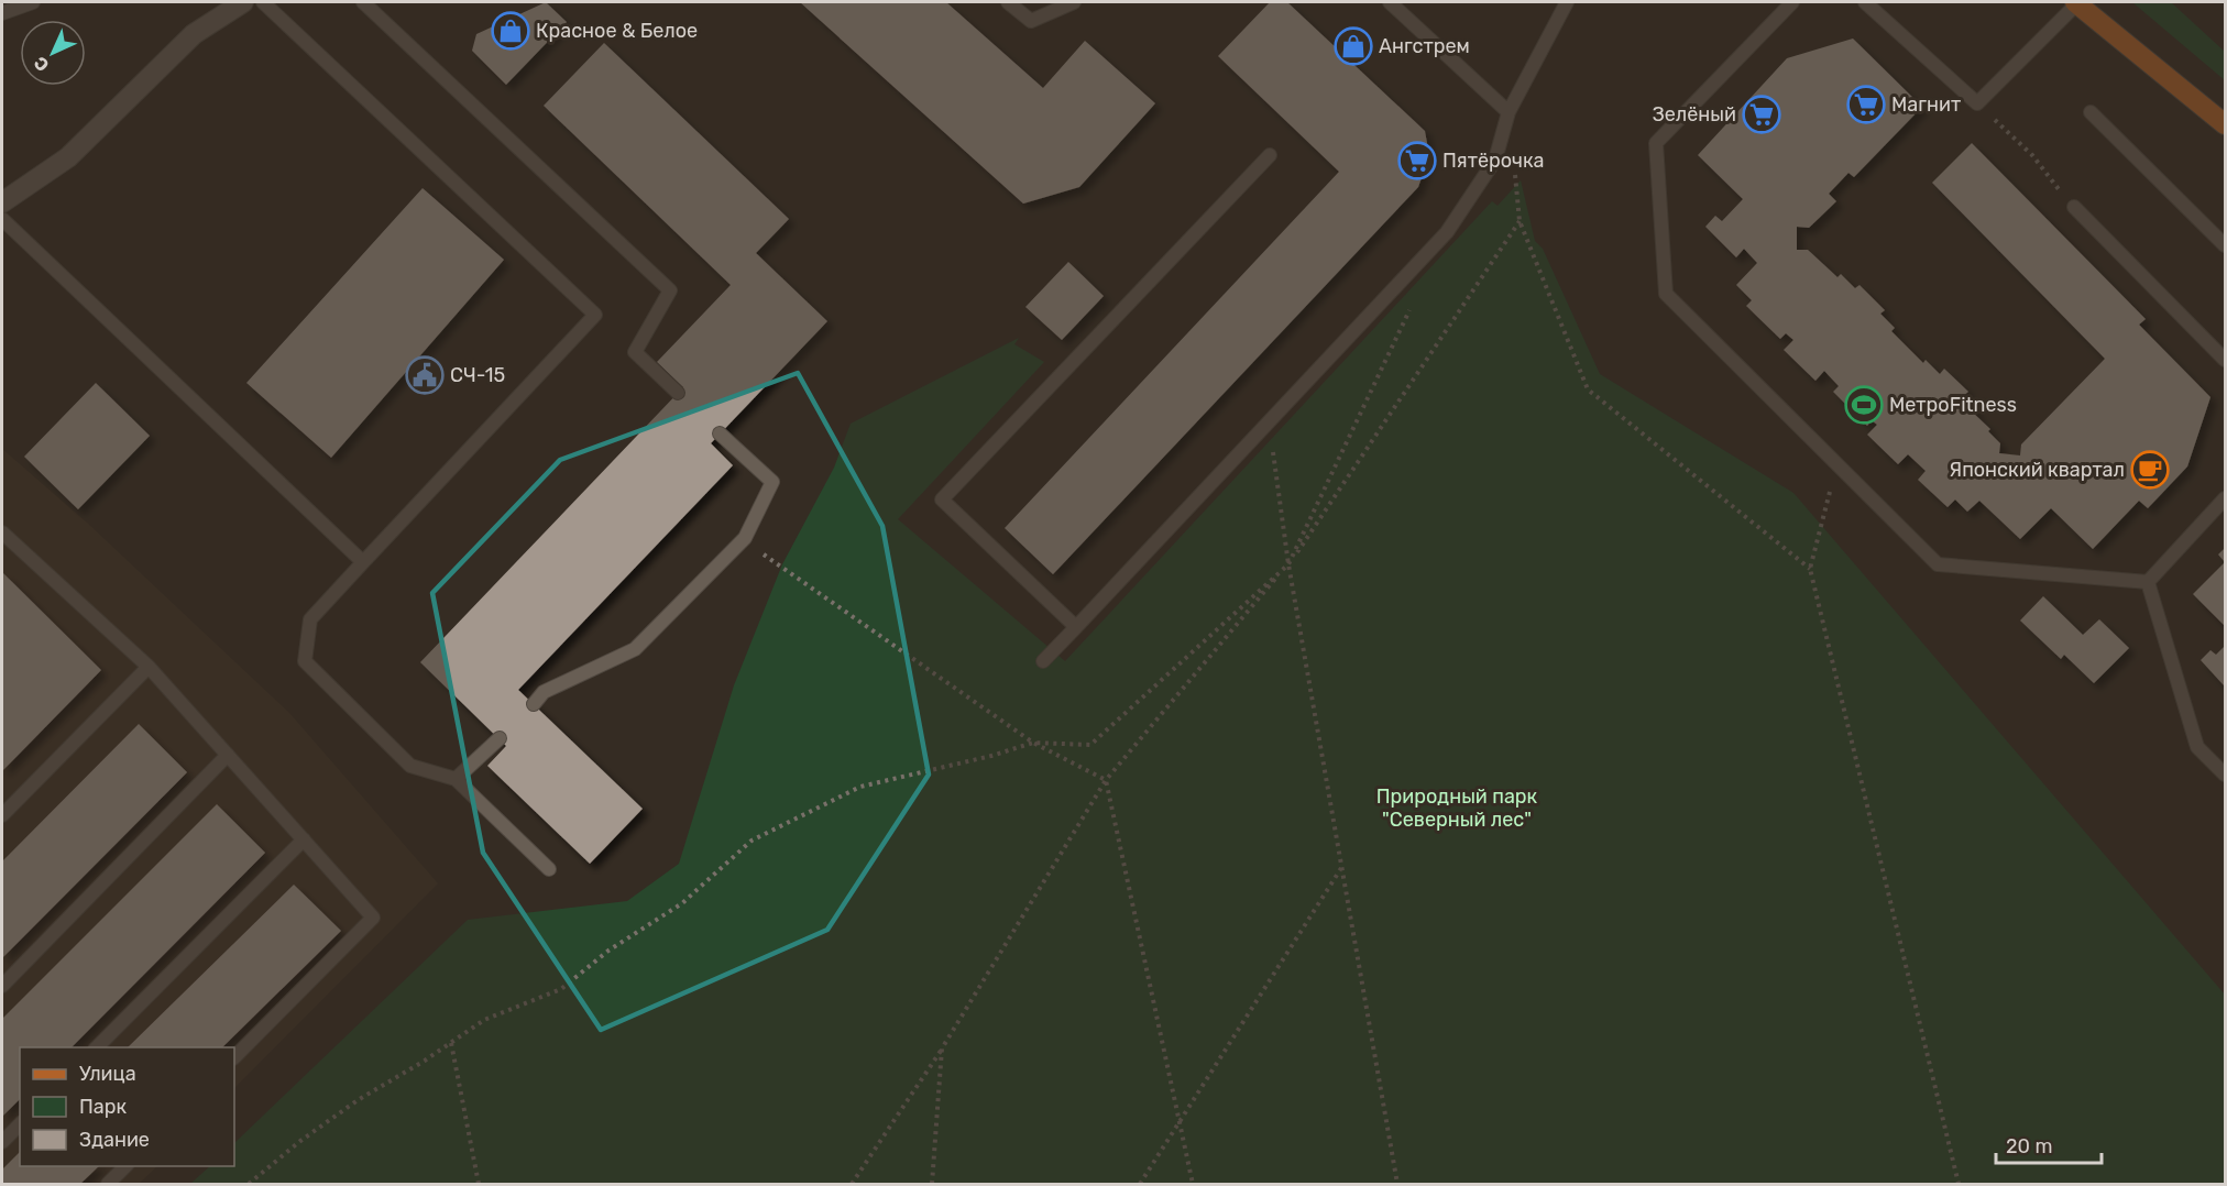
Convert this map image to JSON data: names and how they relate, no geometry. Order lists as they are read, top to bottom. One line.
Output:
{"parks":["Природный парк \"Северный лес\""],"places":{"shop":["Красное & Белое","Ангстрем"],"supermarket":["Магнит","Зелёный","Пятёрочка"],"public building":["СЧ-15"],"sports":["МетроFitness"],"cafe":["Японский квартал"]},"legend":["Улица","Парк","Здание"],"scale_bar":"20 m","north":"bottom left"}
